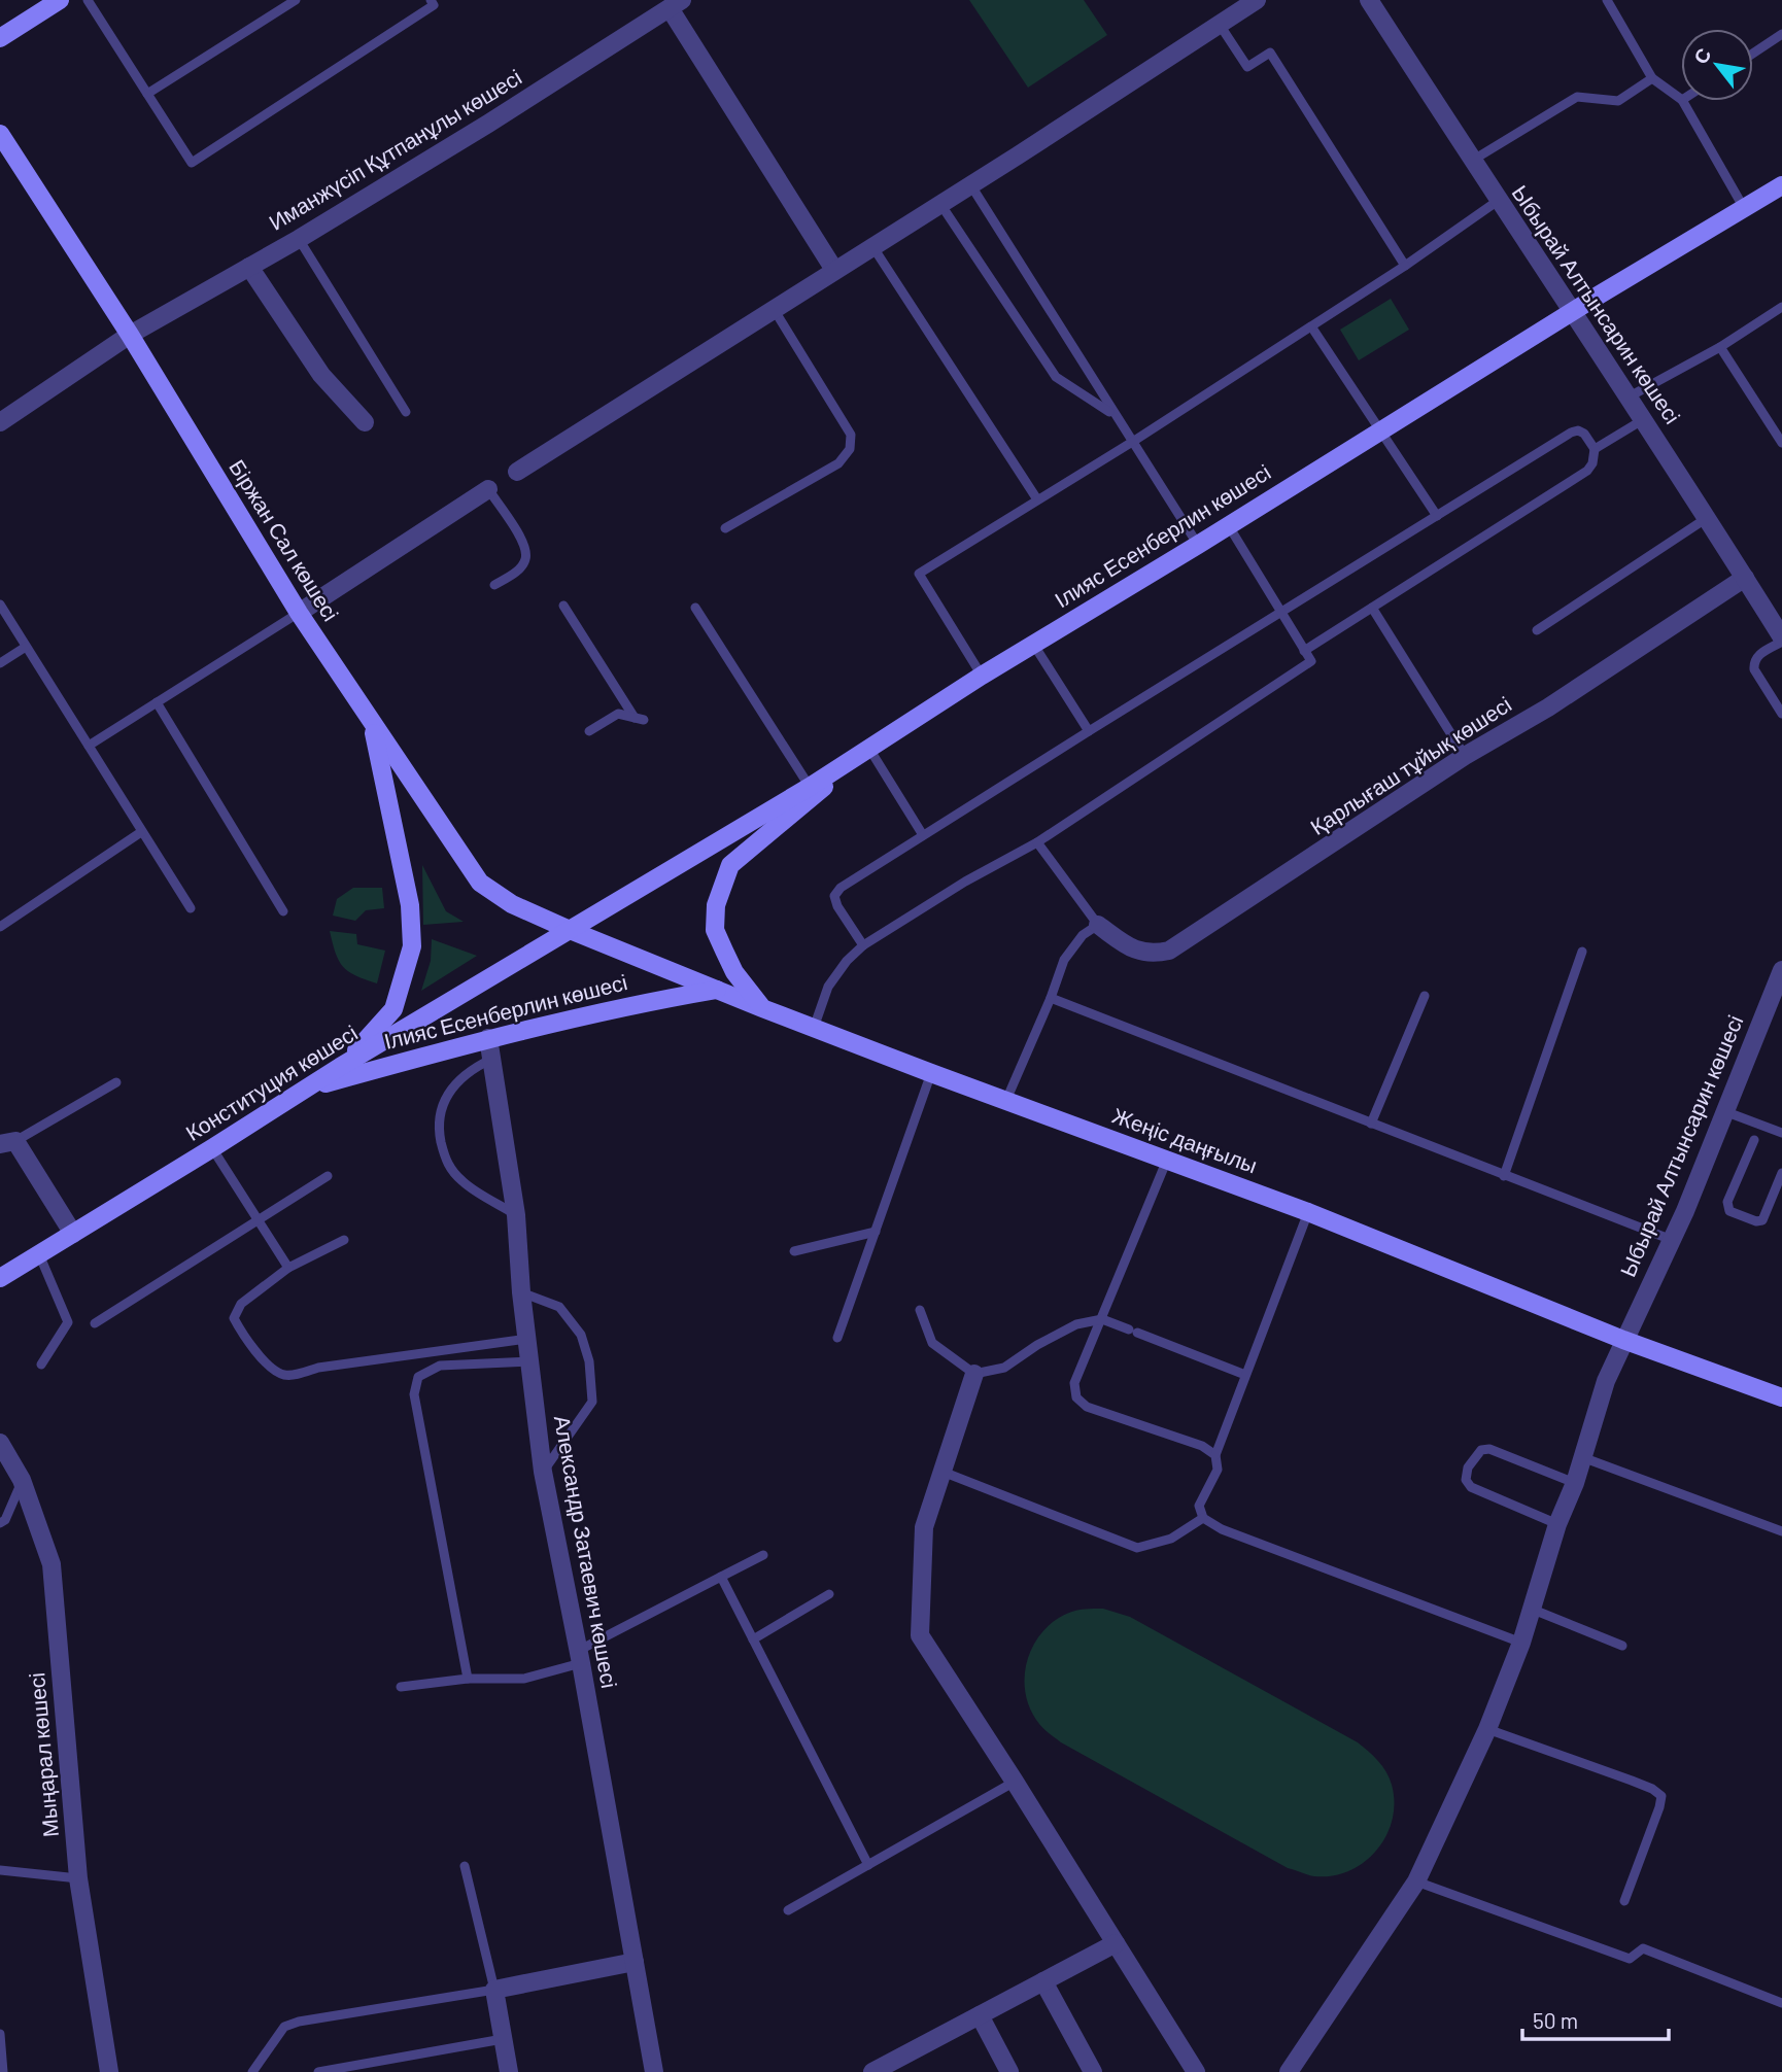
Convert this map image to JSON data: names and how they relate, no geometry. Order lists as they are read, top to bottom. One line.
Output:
{"streets":{"main road":["Ілияс Есенберлин көшесі","Біржан Сал көшесі","Конституция көшесі","Жеңіс даңғылы"],"street":["Иманжүсіп Құтпанұлы көшесі","Ыбырай Алтынсарин көшесі","Қарлығаш тұйық көшесі","Александр Затаевич көшесі","Мыңарал көшесі"]},"crossings":[["Иманжүсіп Құтпанұлы көшесі","Біржан Сал көшесі"],["Ыбырай Алтынсарин көшесі","Ілияс Есенберлин көшесі"],["Ыбырай Алтынсарин көшесі","Қарлығаш тұйық көшесі"],["Ыбырай Алтынсарин көшесі","Жеңіс даңғылы"],["Ілияс Есенберлин көшесі","Біржан Сал көшесі"],["Ілияс Есенберлин көшесі","Конституция көшесі"],["Ілияс Есенберлин көшесі","Жеңіс даңғылы"],["Ілияс Есенберлин көшесі","Александр Затаевич көшесі"],["Біржан Сал көшесі","Конституция көшесі"],["Біржан Сал көшесі","Жеңіс даңғылы"],["Конституция көшесі","Жеңіс даңғылы"]],"scale_bar":"50 m","north":"top left"}
